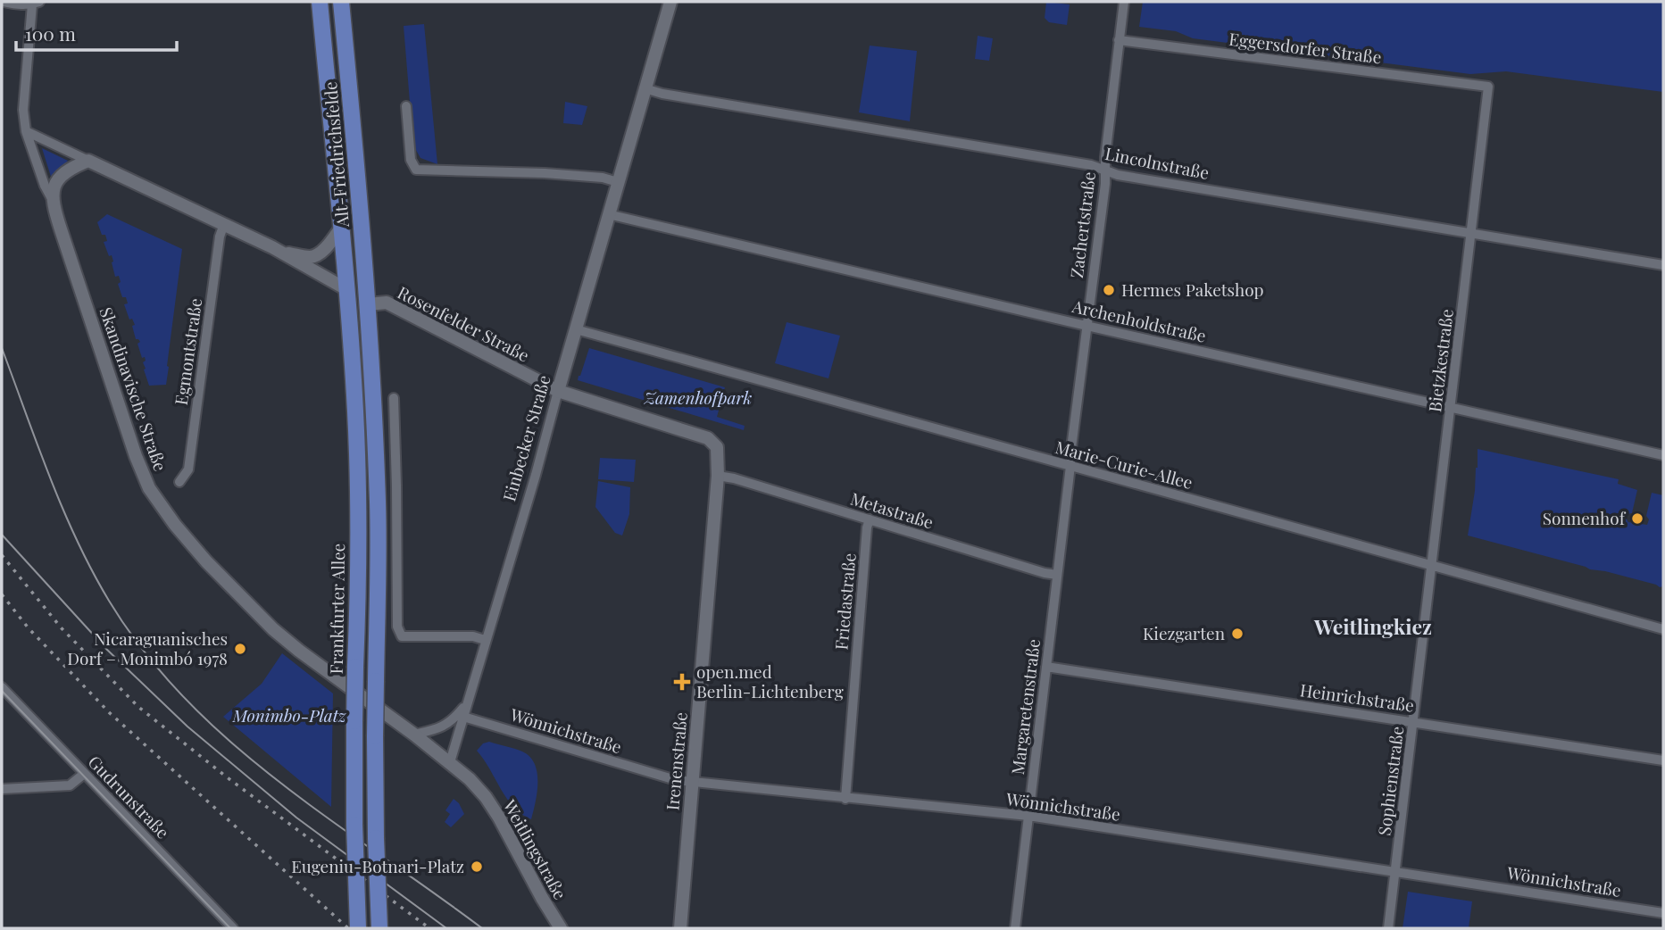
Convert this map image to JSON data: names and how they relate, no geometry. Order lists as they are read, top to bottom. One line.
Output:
{"streets":{"main road":["Alt-Friedrichsfelde","Frankfurter Allee"],"street":["Eggersdorfer Straße","Lincolnstraße","Zachertstraße","Archenholdstraße","Rosenfelder Straße","Egmontstraße","Bietzkestraße","Skandinavische Straße","Einbecker Straße","Marie-Curie-Allee","Metastraße","Friedastraße","Heinrichstraße","Margaretenstraße","Wönnichstraße","Irenenstraße","Sophienstraße","Gudrunstraße","Weitlingstraße"]},"crossings":[["Eggersdorfer Straße","Zachertstraße"],["Eggersdorfer Straße","Bietzkestraße"],["Alt-Friedrichsfelde","Rosenfelder Straße"],["Alt-Friedrichsfelde","Frankfurter Allee"],["Lincolnstraße","Zachertstraße"],["Lincolnstraße","Bietzkestraße"],["Lincolnstraße","Einbecker Straße"],["Zachertstraße","Archenholdstraße"],["Zachertstraße","Marie-Curie-Allee"],["Zachertstraße","Margaretenstraße"],["Archenholdstraße","Bietzkestraße"],["Archenholdstraße","Einbecker Straße"],["Rosenfelder Straße","Einbecker Straße"],["Rosenfelder Straße","Irenenstraße"],["Bietzkestraße","Marie-Curie-Allee"],["Bietzkestraße","Sophienstraße"],["Skandinavische Straße","Einbecker Straße"],["Skandinavische Straße","Weitlingstraße"],["Einbecker Straße","Marie-Curie-Allee"],["Einbecker Straße","Wönnichstraße"],["Einbecker Straße","Weitlingstraße"],["Metastraße","Friedastraße"],["Metastraße","Margaretenstraße"],["Metastraße","Irenenstraße"],["Friedastraße","Wönnichstraße"],["Heinrichstraße","Margaretenstraße"],["Heinrichstraße","Sophienstraße"],["Margaretenstraße","Wönnichstraße"],["Wönnichstraße","Irenenstraße"],["Wönnichstraße","Sophienstraße"]],"districts":["Weitlingkiez"],"parks":["Zamenhofpark","Monimbo-Platz"],"places":{"other":["Hermes Paketshop","Sonnenhof","Kiezgarten","Nicaraguanisches Dorf – Monimbó 1978","Eugeniu-Botnari-Platz"],"health":["open.med Berlin-Lichtenberg"]},"scale_bar":"100 m"}
